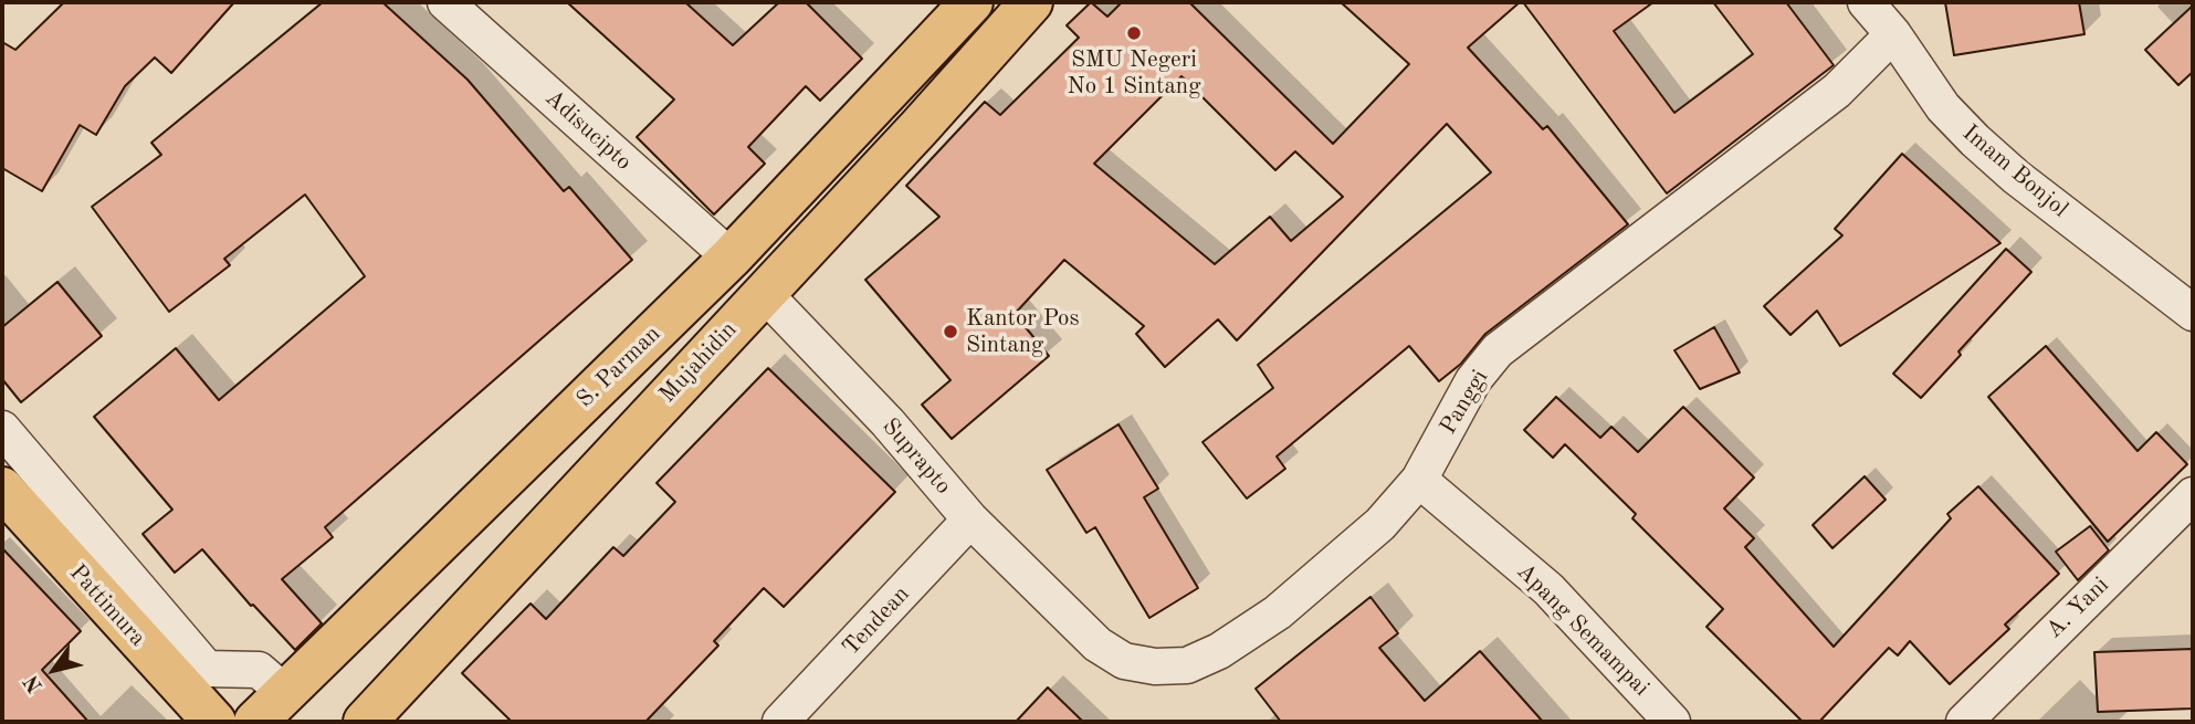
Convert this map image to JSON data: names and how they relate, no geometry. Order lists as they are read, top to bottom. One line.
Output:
{"streets":{"main road":["Mujahidin","S. Parman","Pattimura"],"street":["Adisucipto","Imam Bonjol","Panggi","Suprapto","A. Yani","Tendean","Apang Semampai"]},"crossings":[["Adisucipto","S. Parman"],["Imam Bonjol","Panggi"],["Mujahidin","Suprapto"],["Panggi","Suprapto"],["Panggi","Apang Semampai"],["Suprapto","Tendean"]],"places":["SMU Negeri No 1 Sintang","Kantor Pos Sintang"],"north":"bottom left"}
